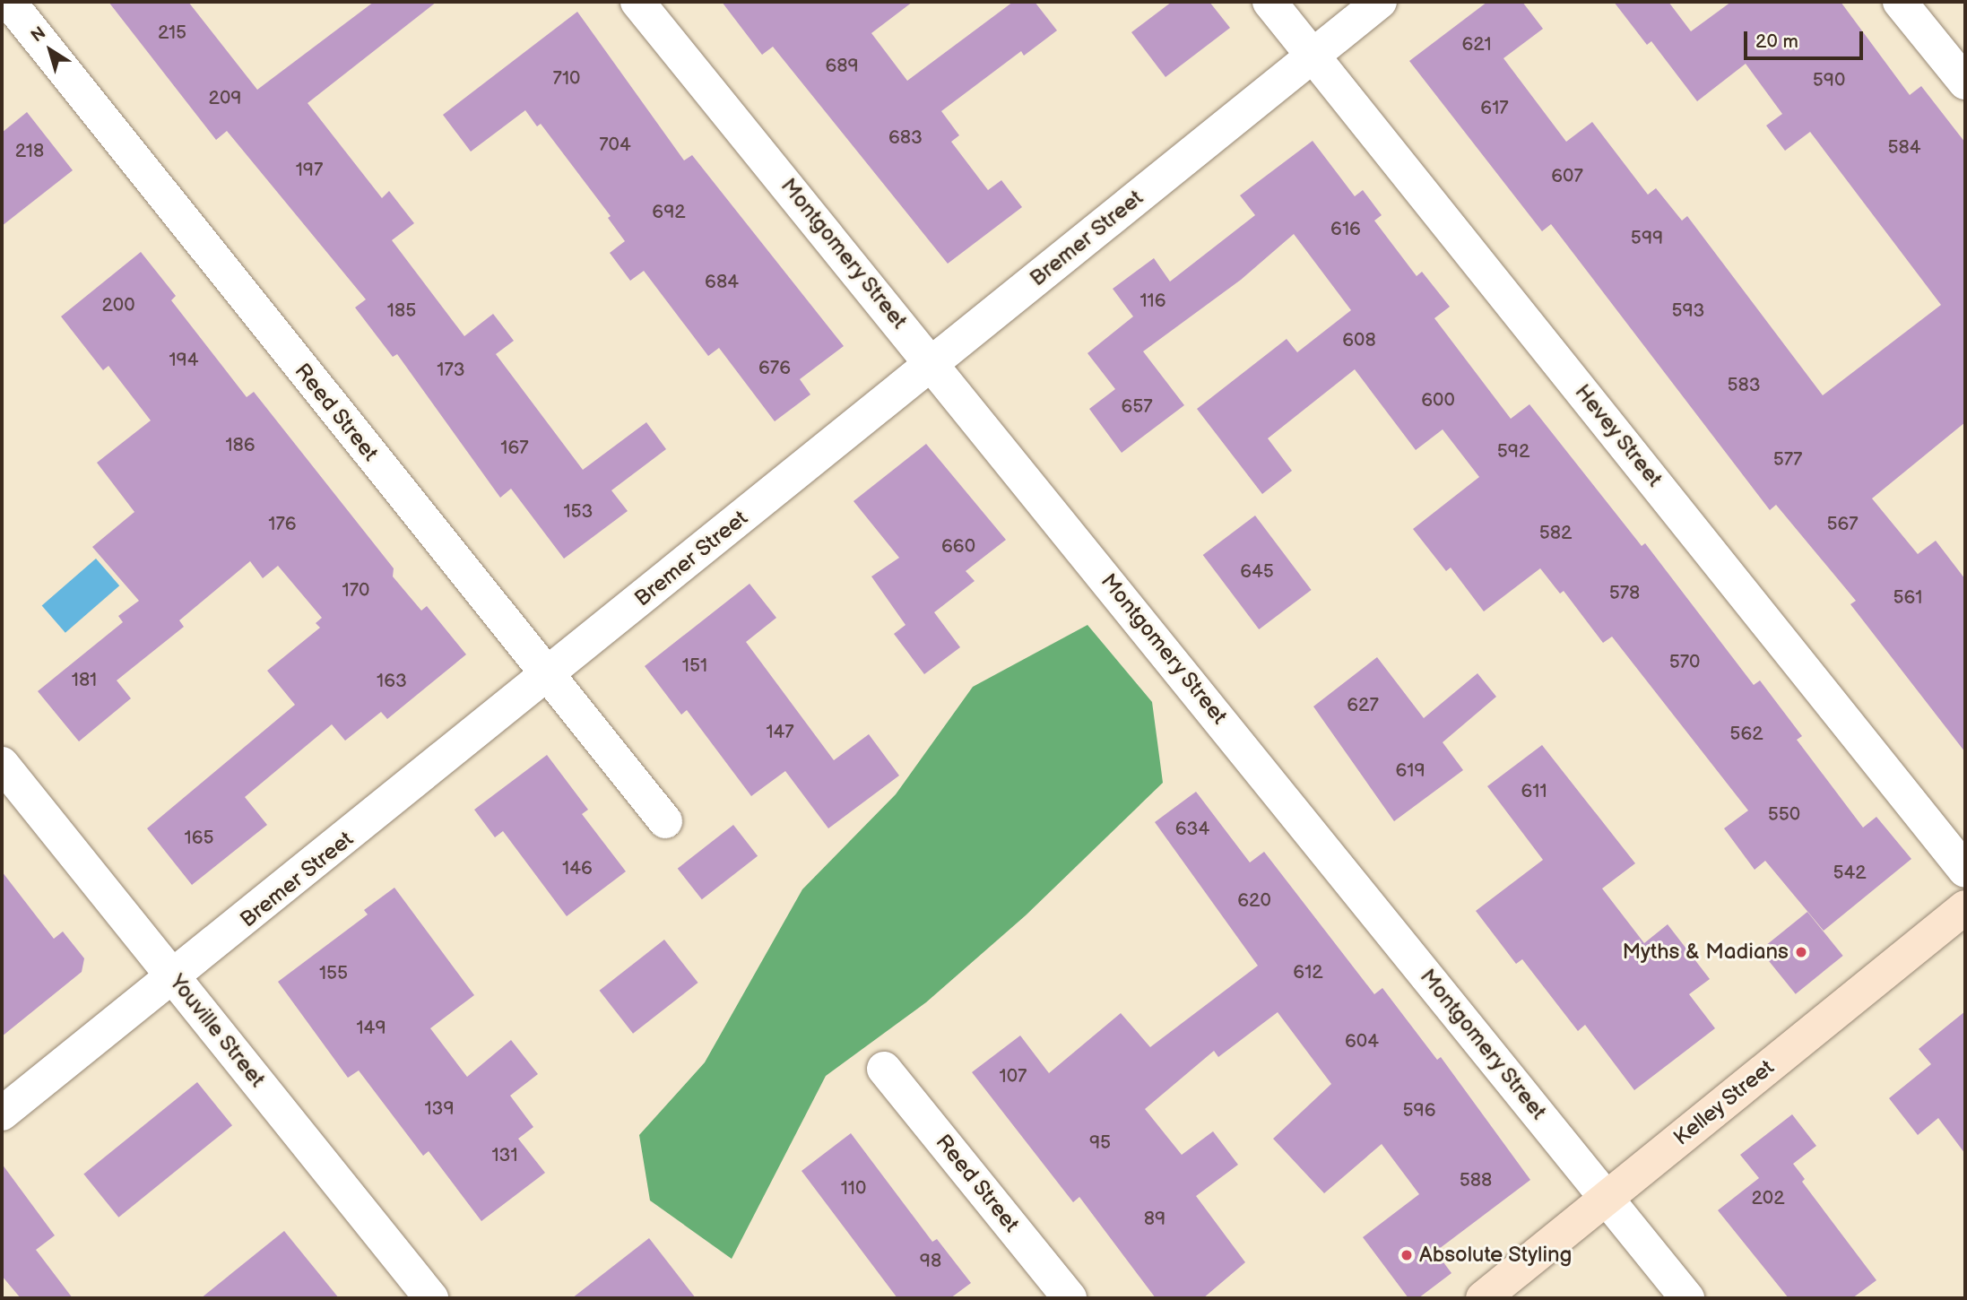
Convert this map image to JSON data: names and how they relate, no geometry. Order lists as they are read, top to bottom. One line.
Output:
{"streets":{"street":["Bremer Street","Montgomery Street","Reed Street","Hevey Street","Youville Street","Kelley Street"]},"crossings":[["Bremer Street","Montgomery Street"],["Bremer Street","Reed Street"],["Bremer Street","Hevey Street"],["Bremer Street","Youville Street"],["Montgomery Street","Kelley Street"]],"places":["Myths & Madians","Absolute Styling"],"house_numbers":["215","621","689","710","590","209","617","683","704","584","218","197","607","692","616","599","684","116","200","185","593","608","194","676","173","583","600","657","186","167","592","577","153","176","567","582","660","645","170","578","561","570","151","181","163","627","147","562","619","611","550","634","165","146","542","620","612","155","149","604","107","139","596","95","131","588","110","202","89","98"],"scale_bar":"20 m","north":"top left"}
